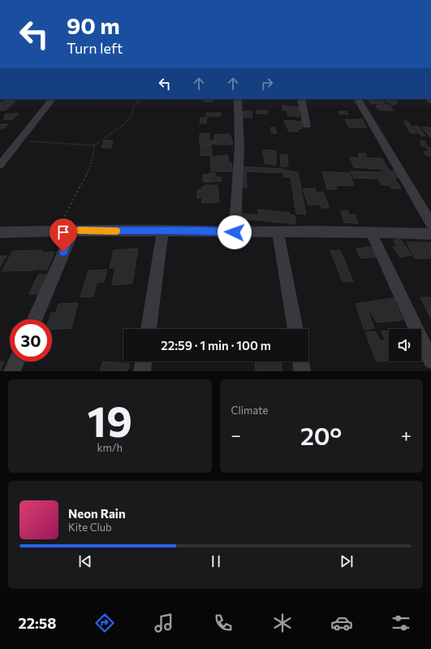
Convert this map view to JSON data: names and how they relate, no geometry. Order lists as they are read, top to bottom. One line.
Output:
{"page":{"turn":["90 m","Turn left"],"limit":"30","trip":"22:59 · 1 min · 100 m","tile":[["19","km/h"],"Climate"],"heat":["−","20°","+"],"song":["Neon Rain","Kite Club"],"tabs":"22:58"}}
